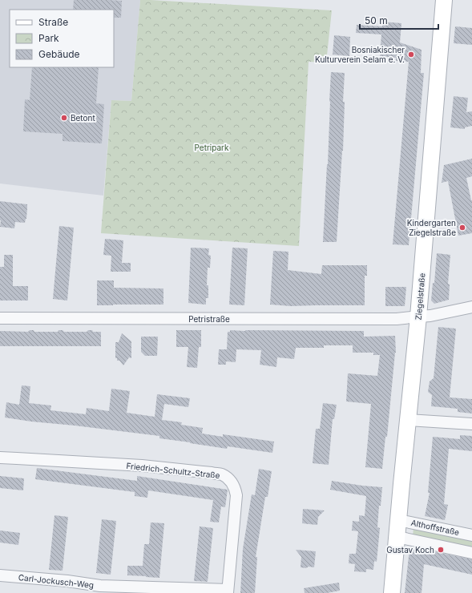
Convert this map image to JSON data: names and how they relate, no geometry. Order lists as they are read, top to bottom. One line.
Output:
{"streets":{"street":["Ziegelstraße","Petristraße","Friedrich-Schultz-Straße","Althoffstraße","Carl-Jockusch-Weg"]},"crossings":[["Ziegelstraße","Petristraße"],["Ziegelstraße","Althoffstraße"],["Friedrich-Schultz-Straße","Carl-Jockusch-Weg"]],"parks":["Petripark"],"places":["Bosniakischer Kulturverein Selam e. V.","Betont","Kindergarten Ziegelstraße","Gustav Koch"],"legend":["Straße","Park","Gebäude"],"scale_bar":"50 m"}
